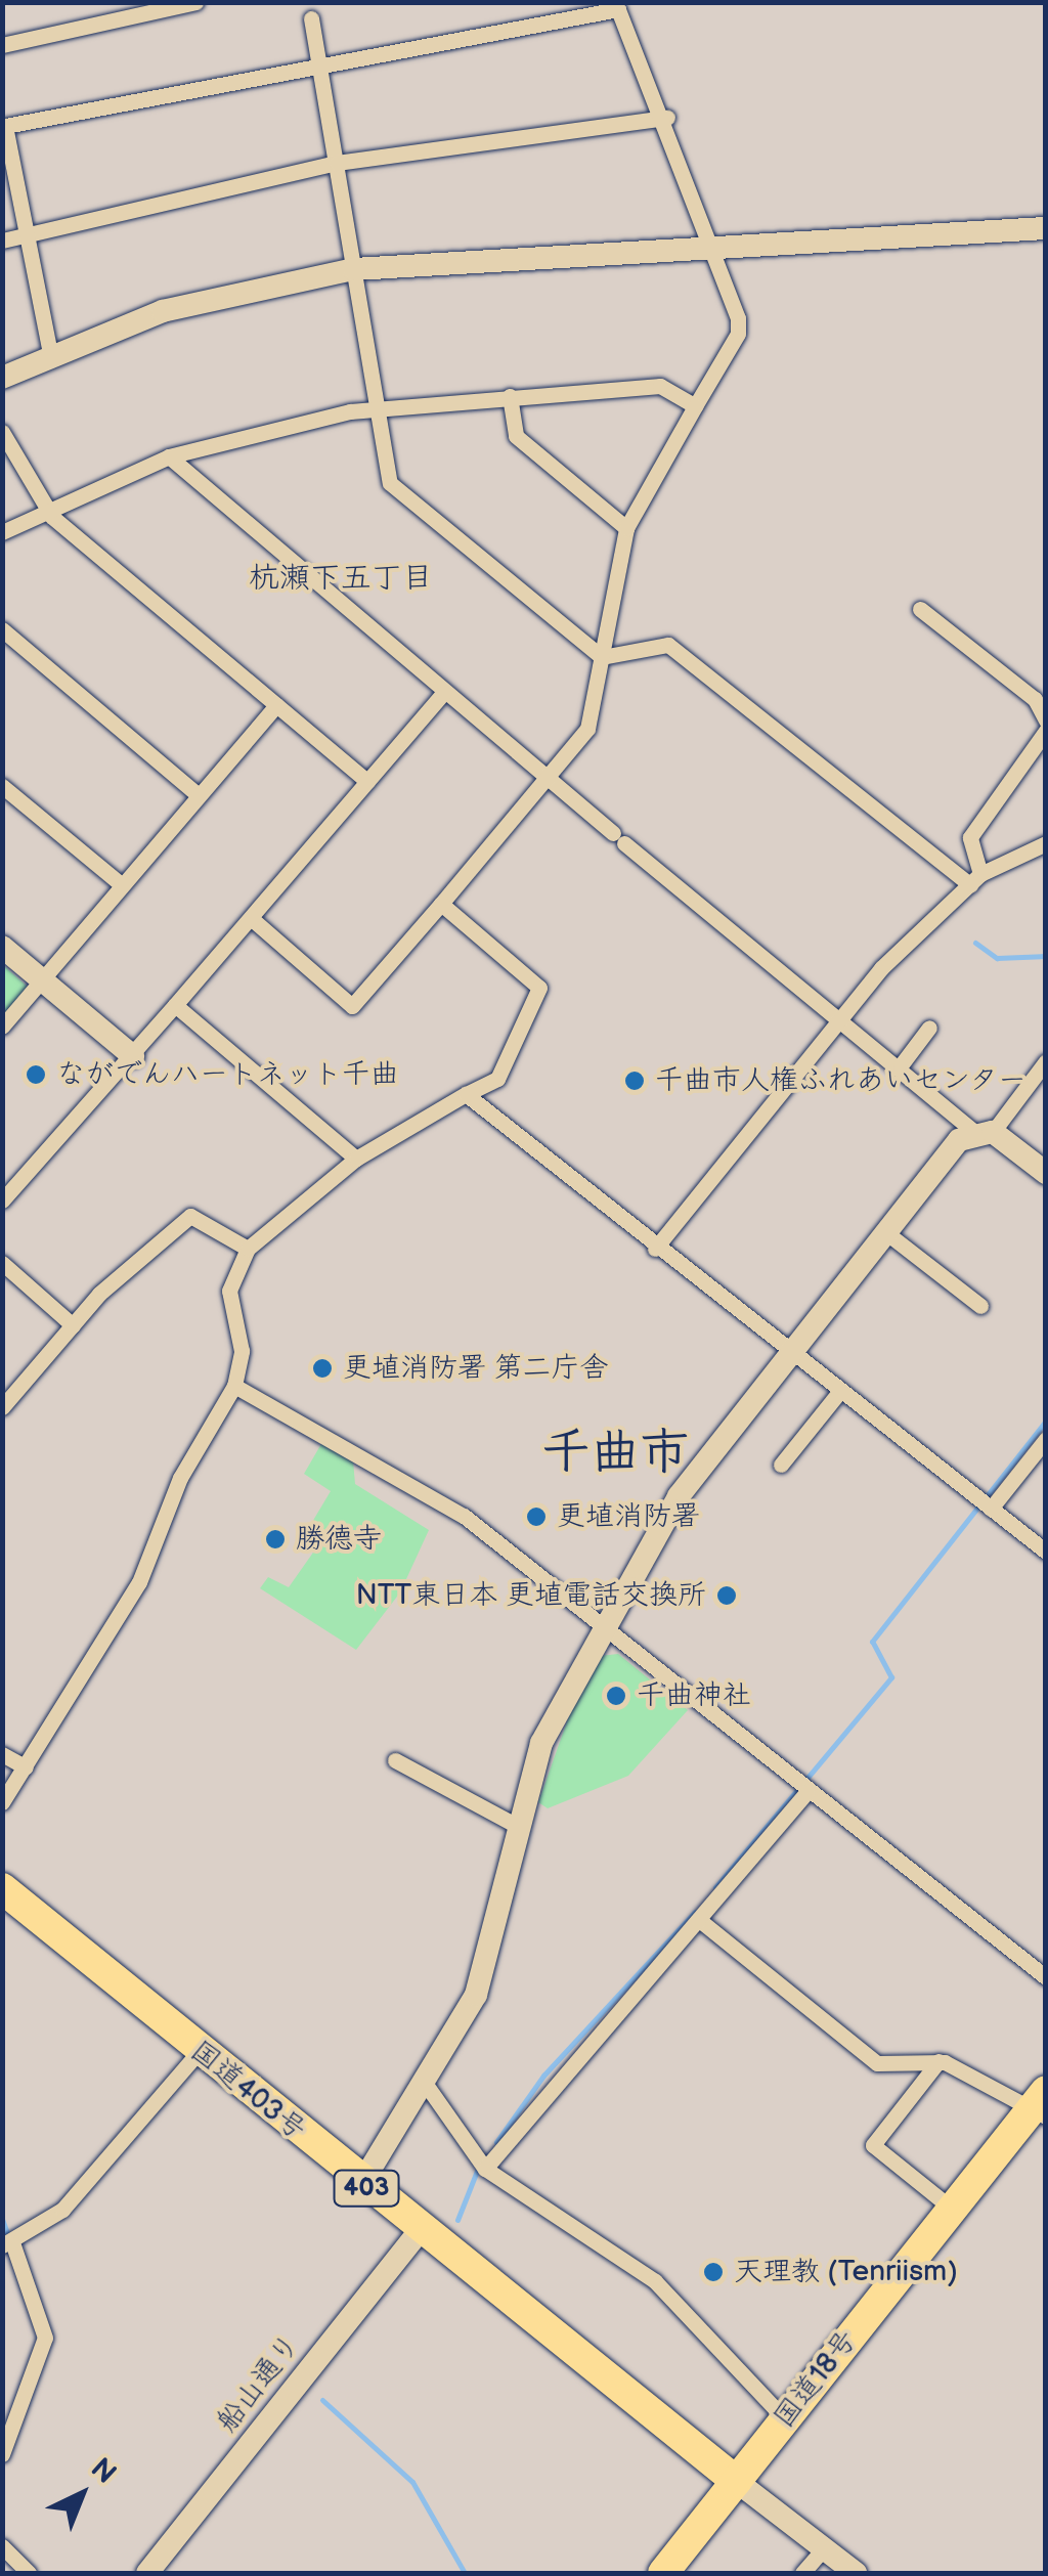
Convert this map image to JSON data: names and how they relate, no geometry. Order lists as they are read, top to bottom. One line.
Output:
{"streets":{"highway":["国道403号","403","国道18号"],"street":["船山通り"]},"crossings":[["国道403号","国道18号"],["国道403号","船山通り"]],"districts":["杭瀬下五丁目","千曲市"],"places":["ながでんハートネット千曲","千曲市人権ふれあいセンター","更埴消防署 第二庁舎","更埴消防署","勝德寺","NTT東日本 更埴電話交換所","千曲神社","天理教 (Tenriism)"],"north":"top right"}
